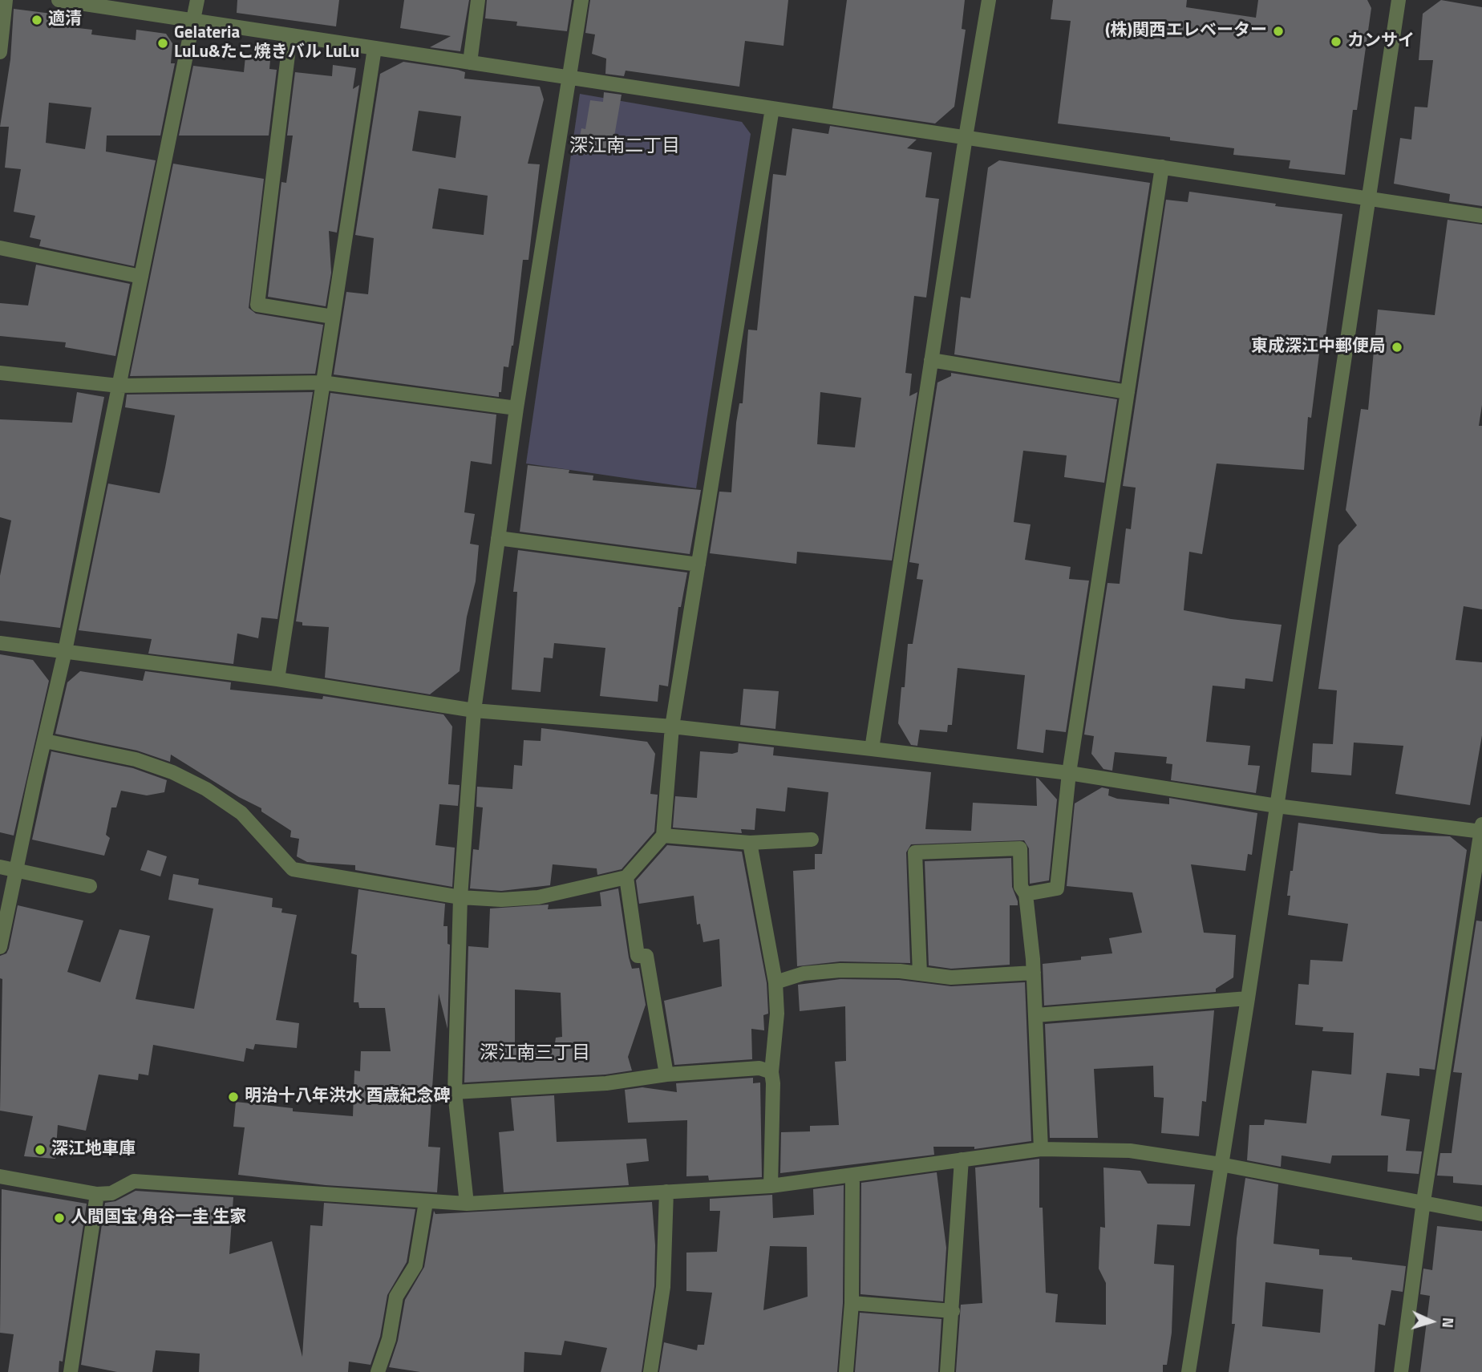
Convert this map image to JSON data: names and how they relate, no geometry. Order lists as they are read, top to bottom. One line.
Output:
{"districts":["深江南二丁目","深江南三丁目"],"places":["適清","(株)関西エレベーター","カンサイ","Gelateria LuLu&たこ焼きバル LuLu","東成深江中郵便局","明治十八年洪水 酉歳紀念碑","深江地車庫","人間国宝 角谷一圭 生家"],"north":"right"}
